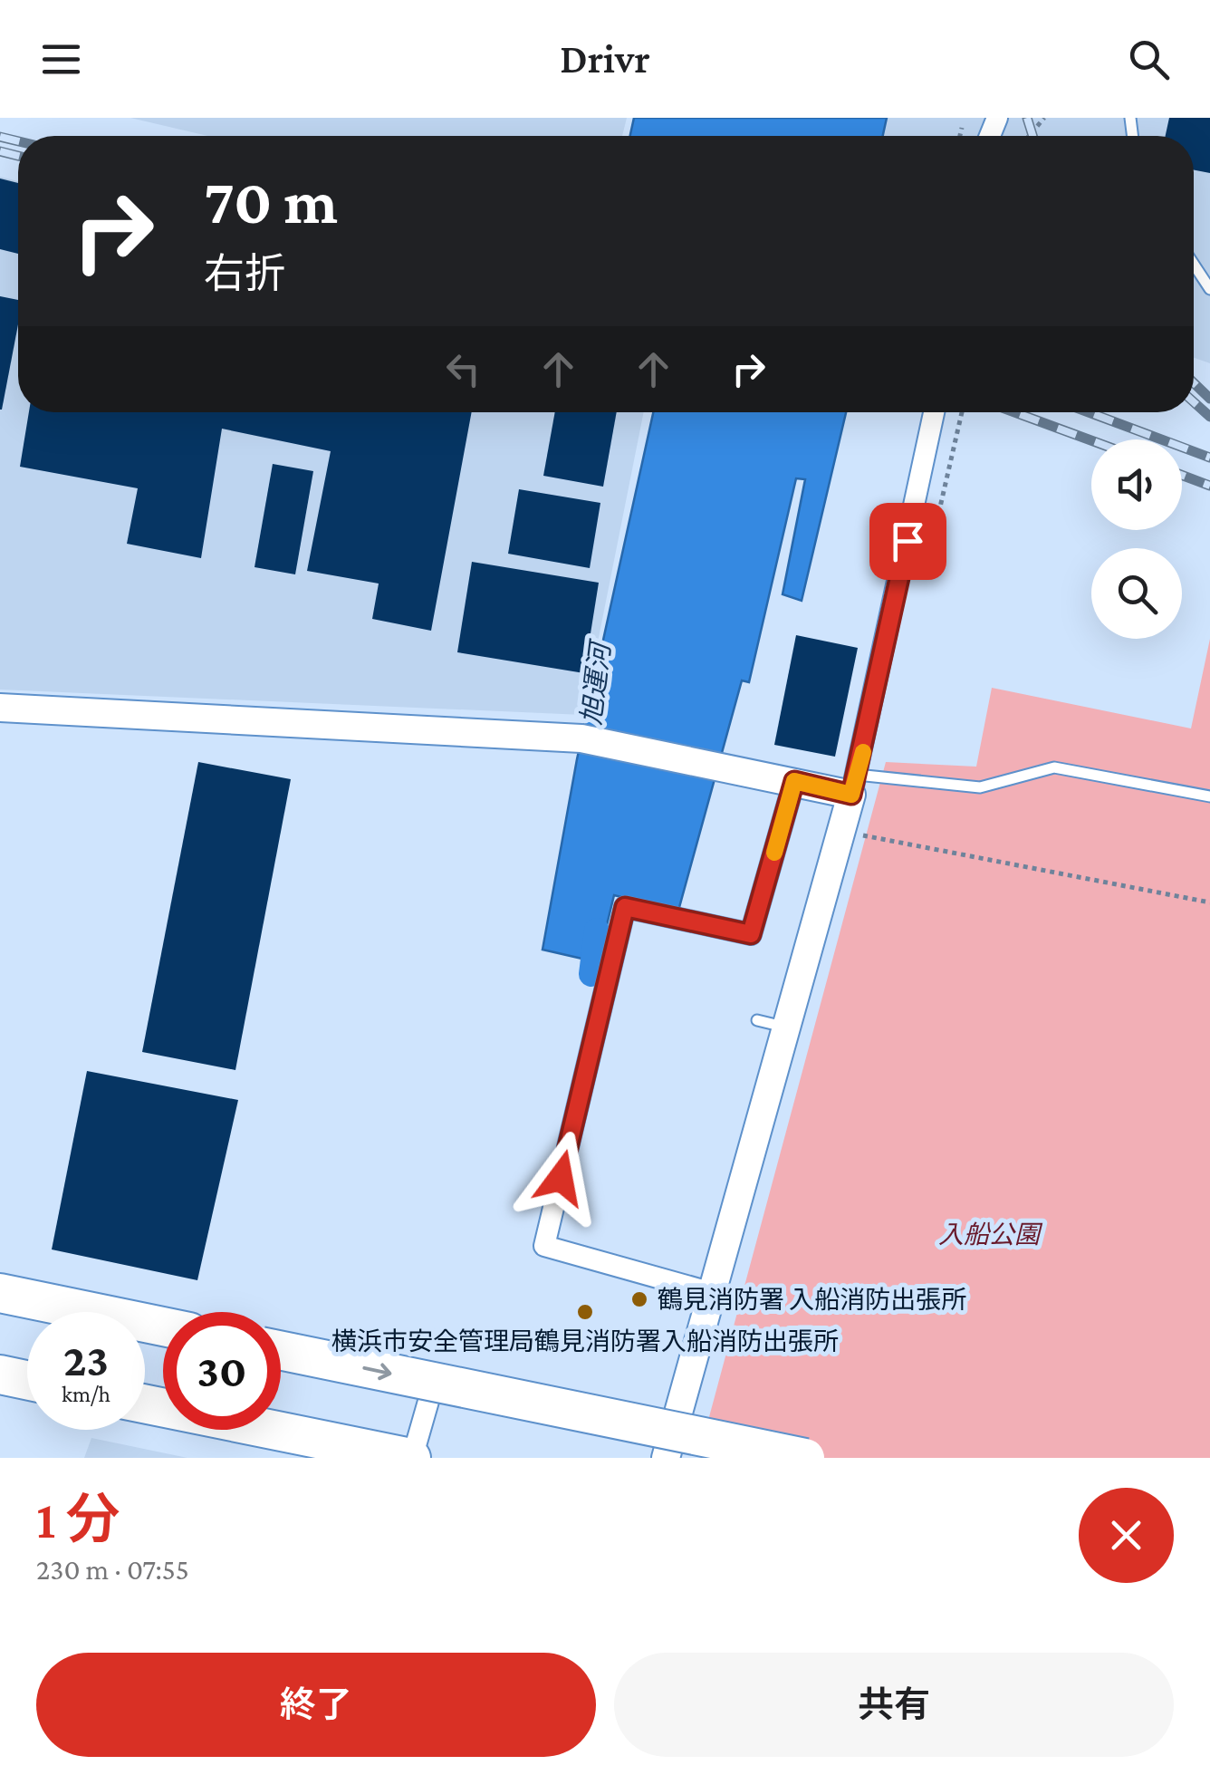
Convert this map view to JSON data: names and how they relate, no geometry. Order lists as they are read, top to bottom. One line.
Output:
{"water":["旭運河"],"parks":["入船公園"],"places":["鶴見消防署 入船消防出張所","横浜市安全管理局鶴見消防署入船消防出張所"],"page":{"header":"Drivr","turn":["70 m","右折"],"speed":"23 km/h","limit":"30","heading":["1 分","230 m · 07:55"],"buttons":["終了","共有"]}}
